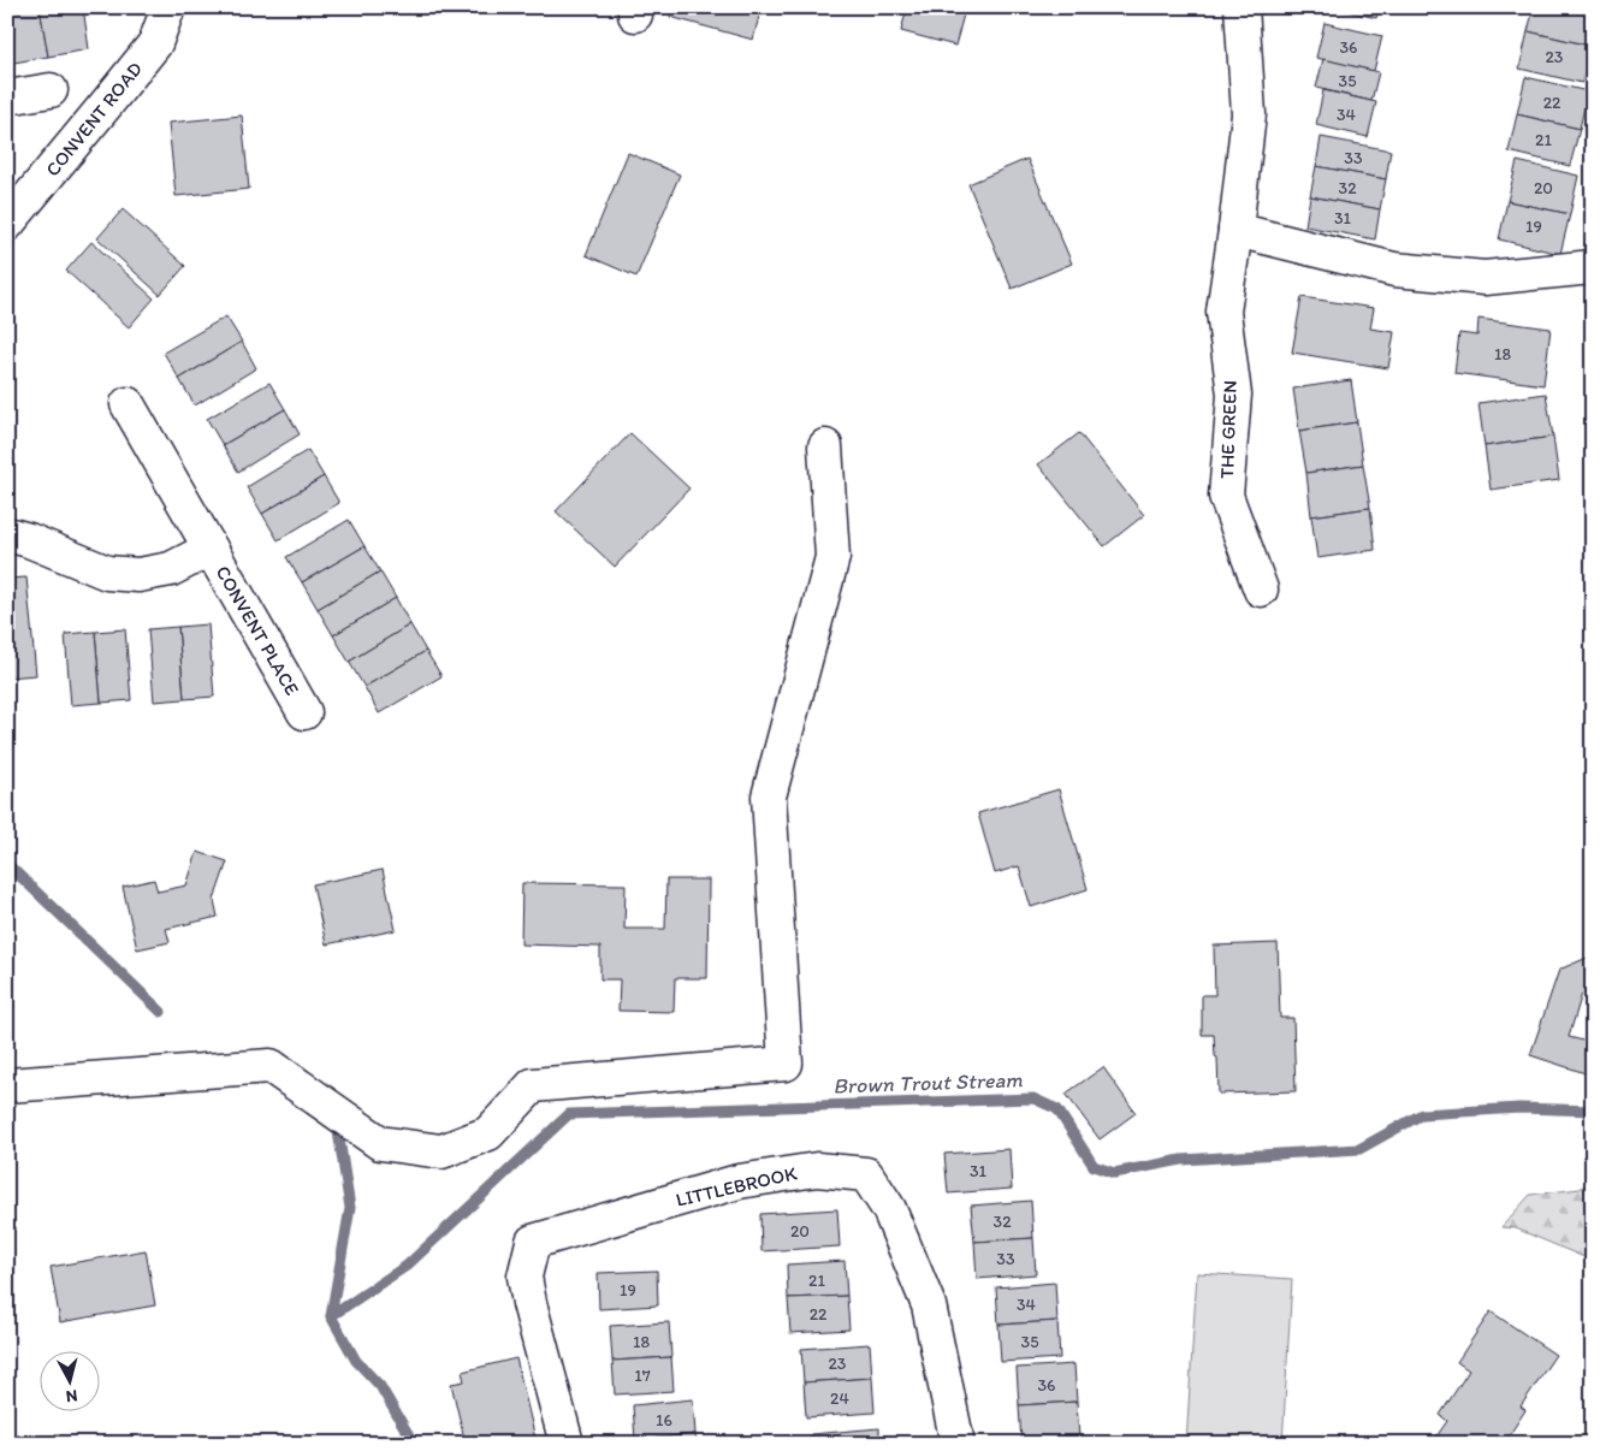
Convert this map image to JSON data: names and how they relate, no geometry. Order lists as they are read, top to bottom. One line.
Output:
{"streets":{"street":["CONVENT ROAD","THE GREEN","CONVENT PLACE","LITTLEBROOK"]},"water":["Brown Trout Stream"],"house_numbers":["36","23","35","22","34","21","33","32","20","31","19","18","31","32","20","33","21","19","34","22","18","35","23","17","36","24","16"],"north":"bottom"}
